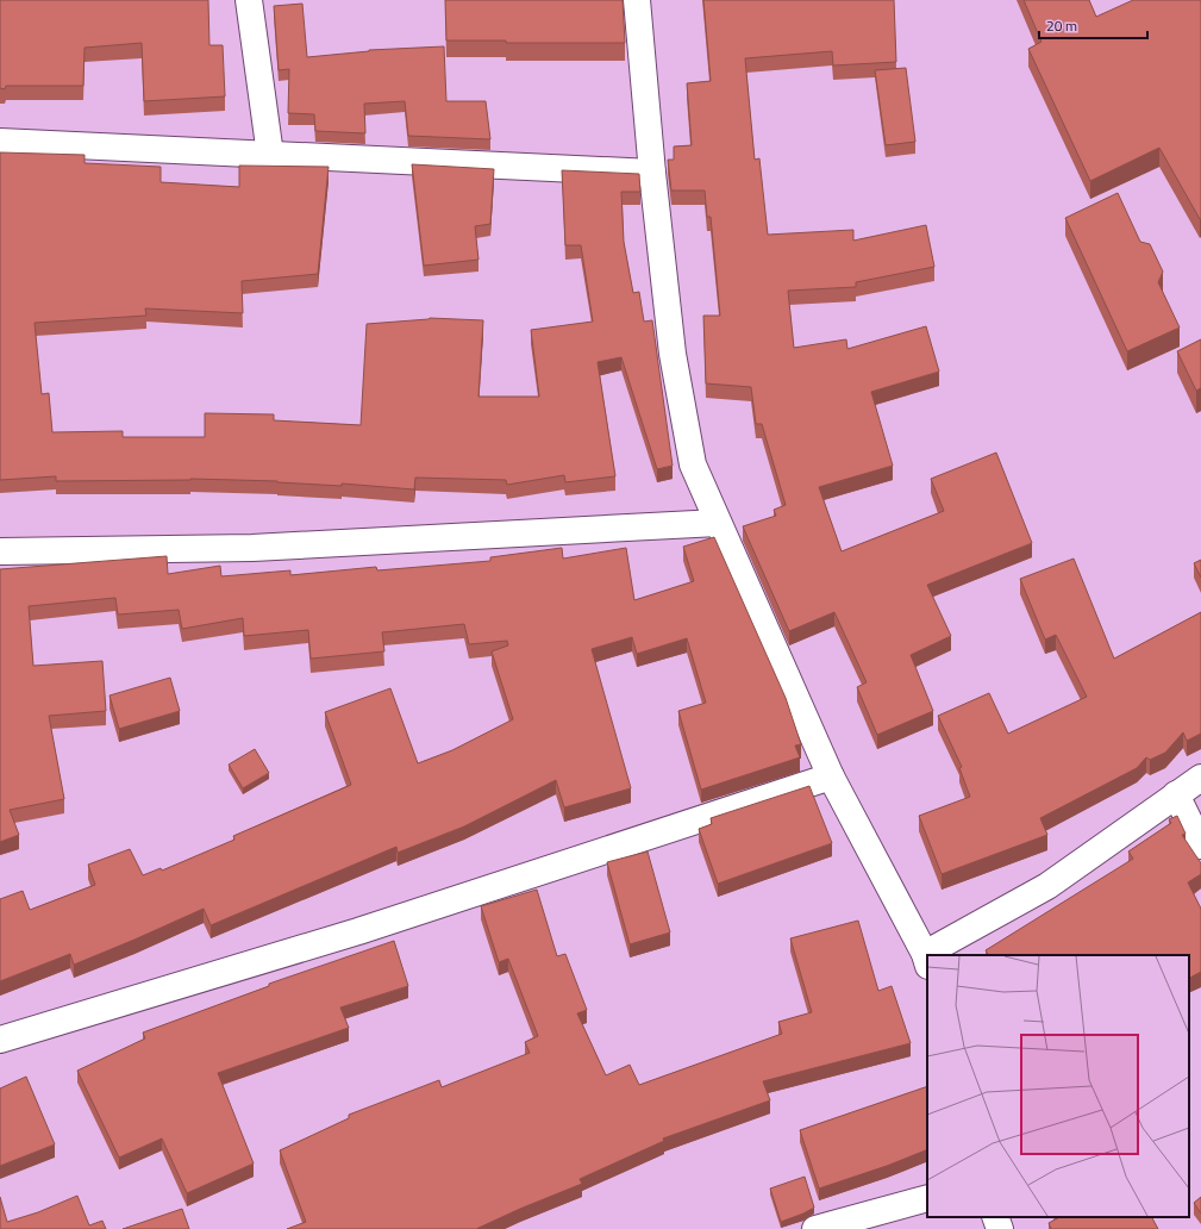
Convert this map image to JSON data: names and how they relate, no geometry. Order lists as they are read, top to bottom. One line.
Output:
{"scale_bar":"20 m"}
